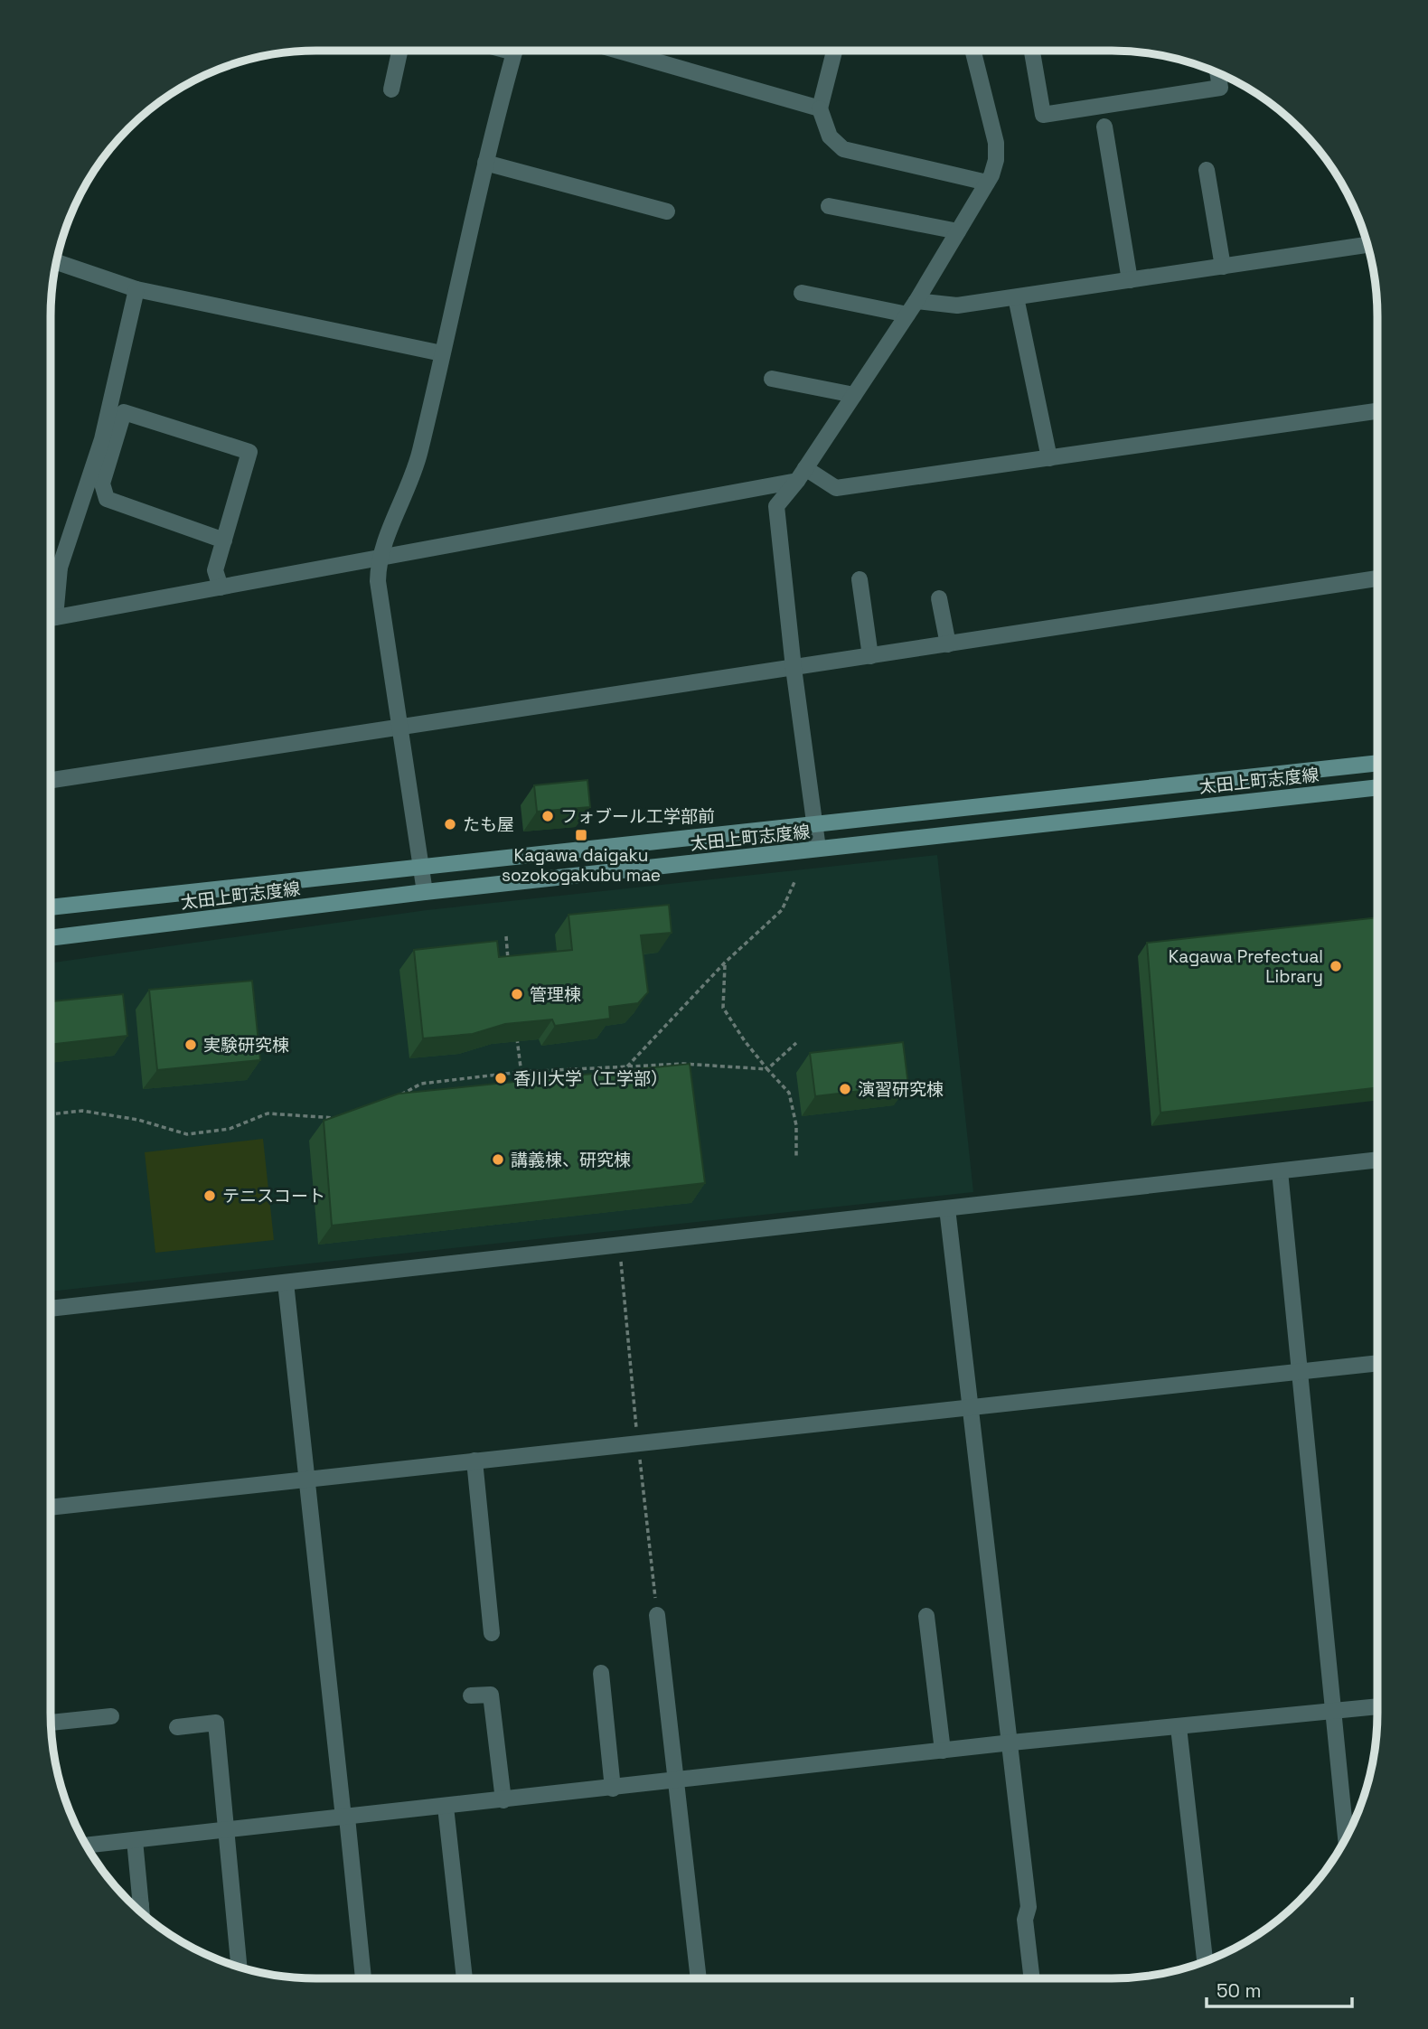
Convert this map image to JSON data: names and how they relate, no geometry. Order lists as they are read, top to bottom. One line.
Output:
{"streets":{"main road":["太田上町志度線"]},"places":{"other":["フォブール工学部前","たも屋","Kagawa Prefectual Library","管理棟","実験研究棟","香川大学（工学部）","演習研究棟","講義棟、研究棟","テニスコート"],"transit":["Kagawa daigaku sozokogakubu mae"]},"scale_bar":"50 m"}
